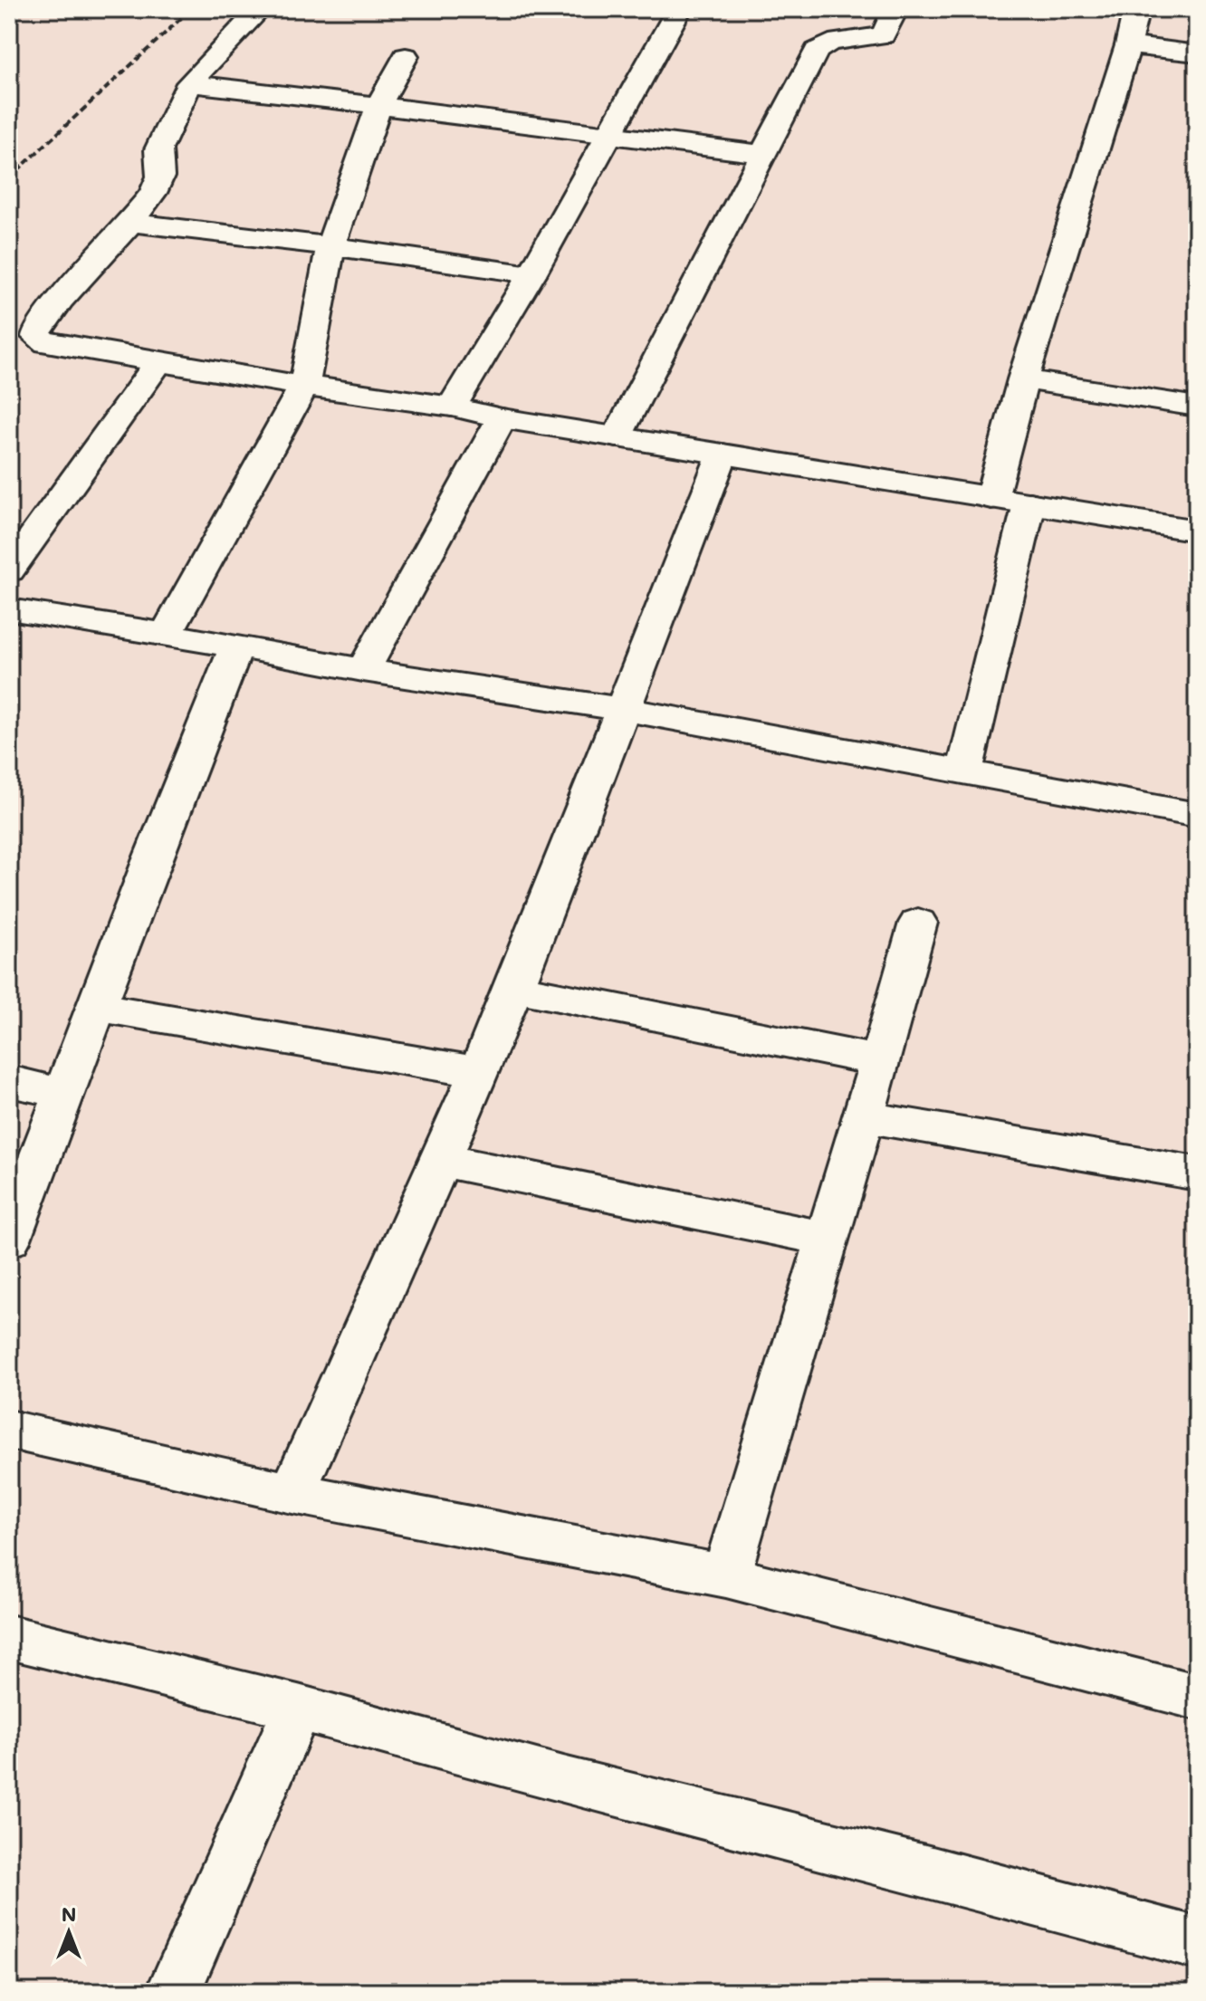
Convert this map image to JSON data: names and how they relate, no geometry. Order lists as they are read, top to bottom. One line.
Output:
{"north":"top"}
